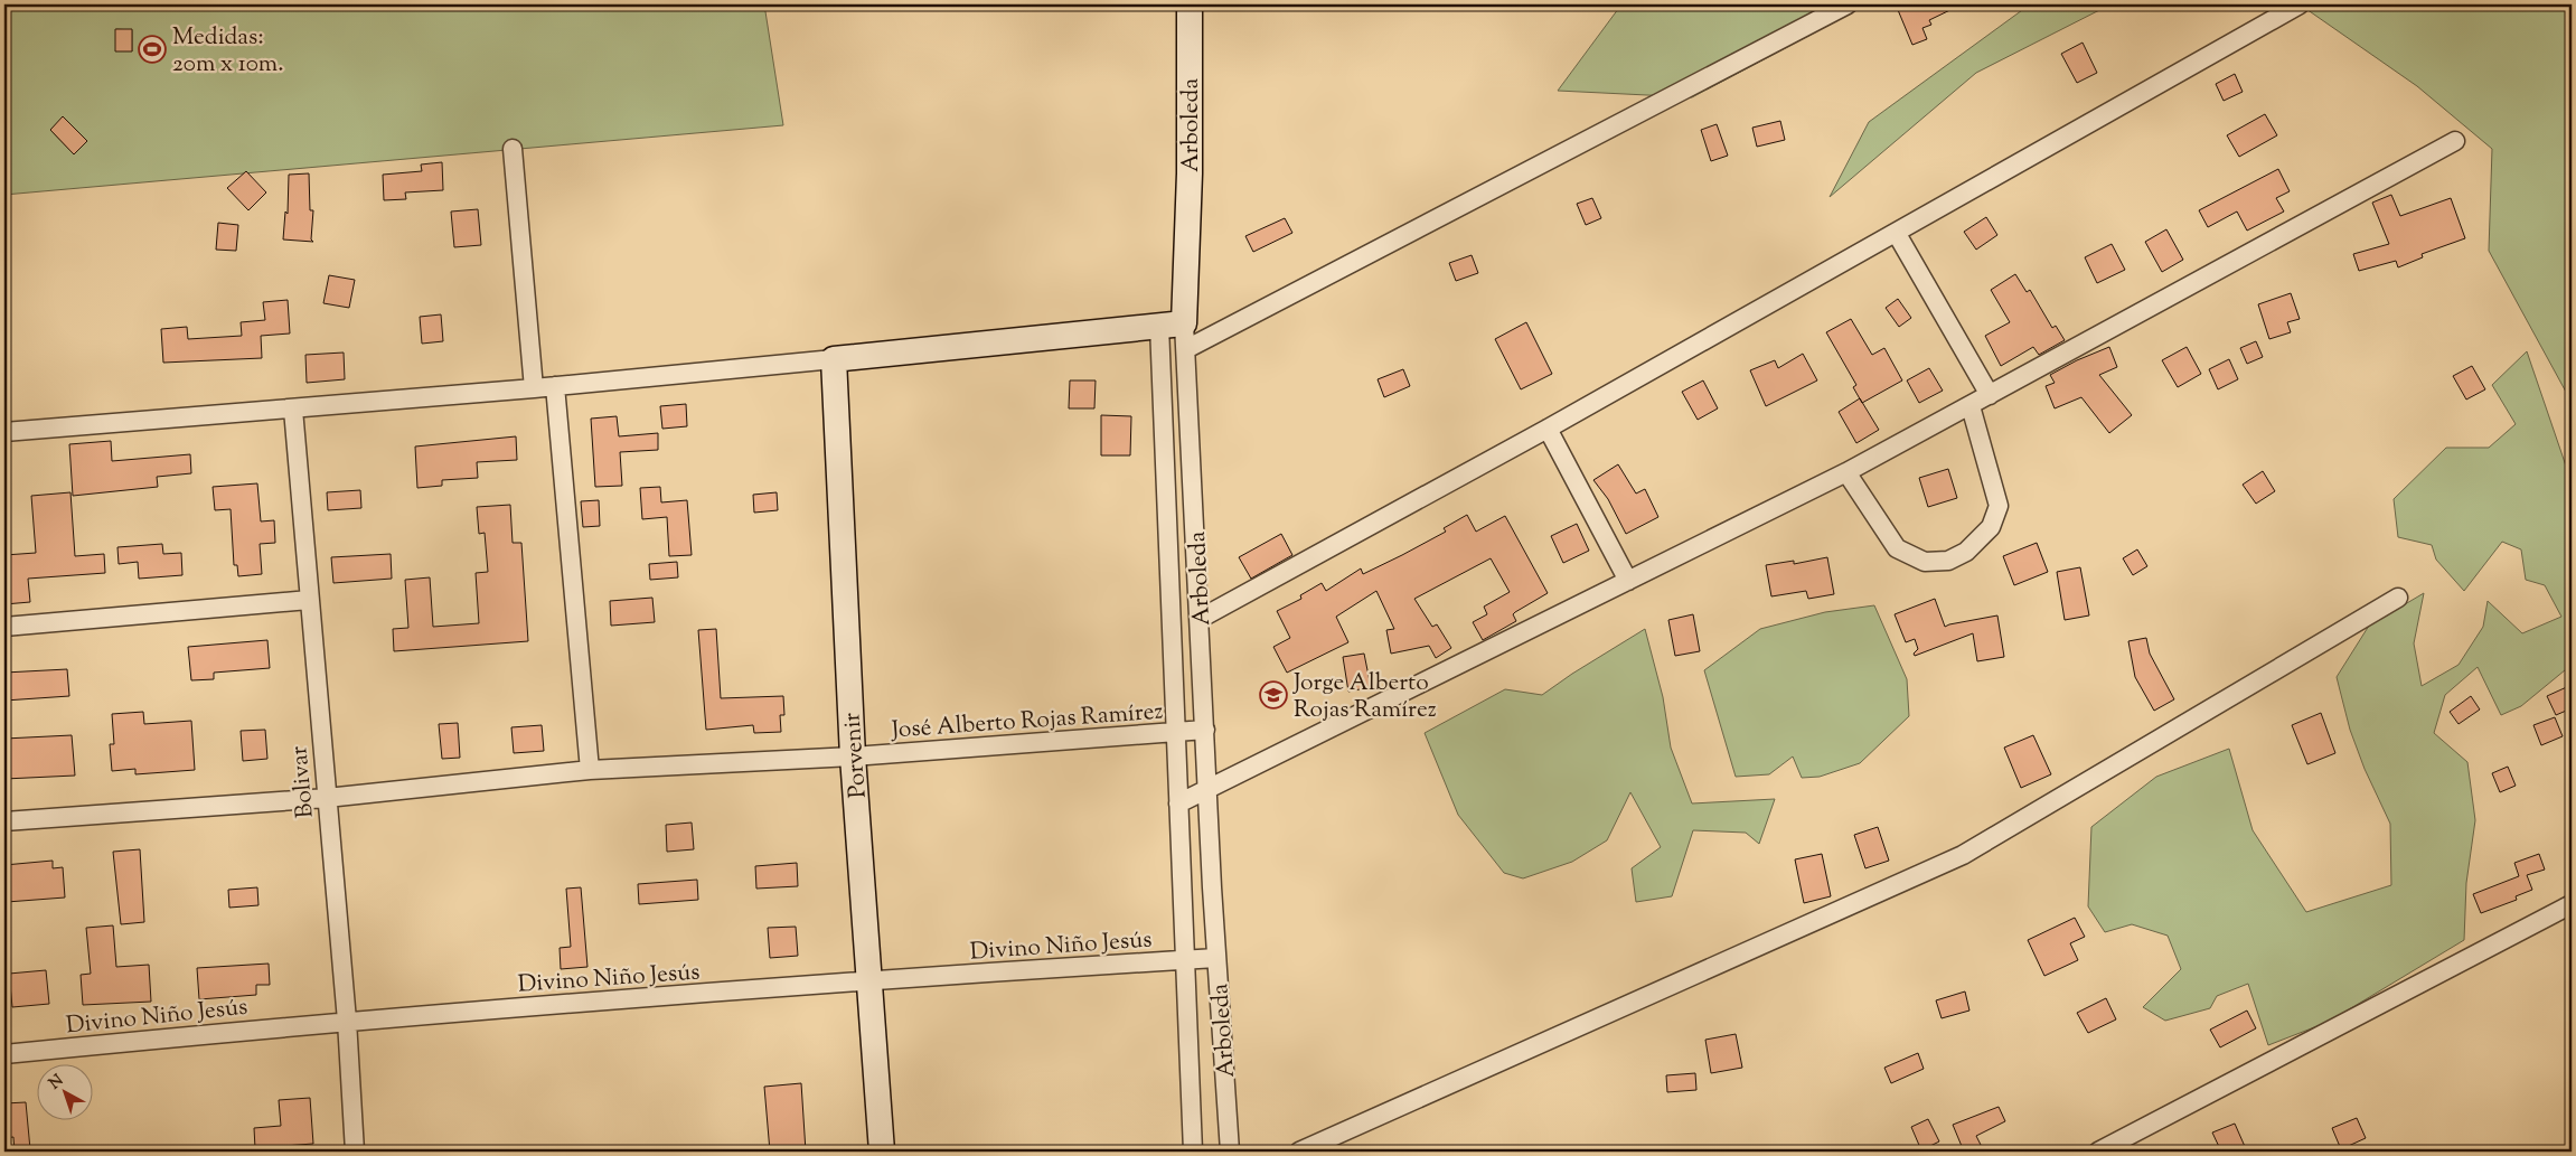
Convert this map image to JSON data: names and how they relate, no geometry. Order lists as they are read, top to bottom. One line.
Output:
{"streets":{"street":["Arboleda","José Alberto Rojas Ramírez","Porvenir","Bolivar","Divino Niño Jesús"]},"crossings":[["Arboleda","José Alberto Rojas Ramírez"],["Arboleda","Divino Niño Jesús"],["José Alberto Rojas Ramírez","Porvenir"],["José Alberto Rojas Ramírez","Bolivar"],["Porvenir","Divino Niño Jesús"],["Bolivar","Divino Niño Jesús"]],"places":{"sports":["Medidas: 20m x 10m."],"school or university":["Jorge Alberto Rojas Ramírez"]},"north":"top left"}
